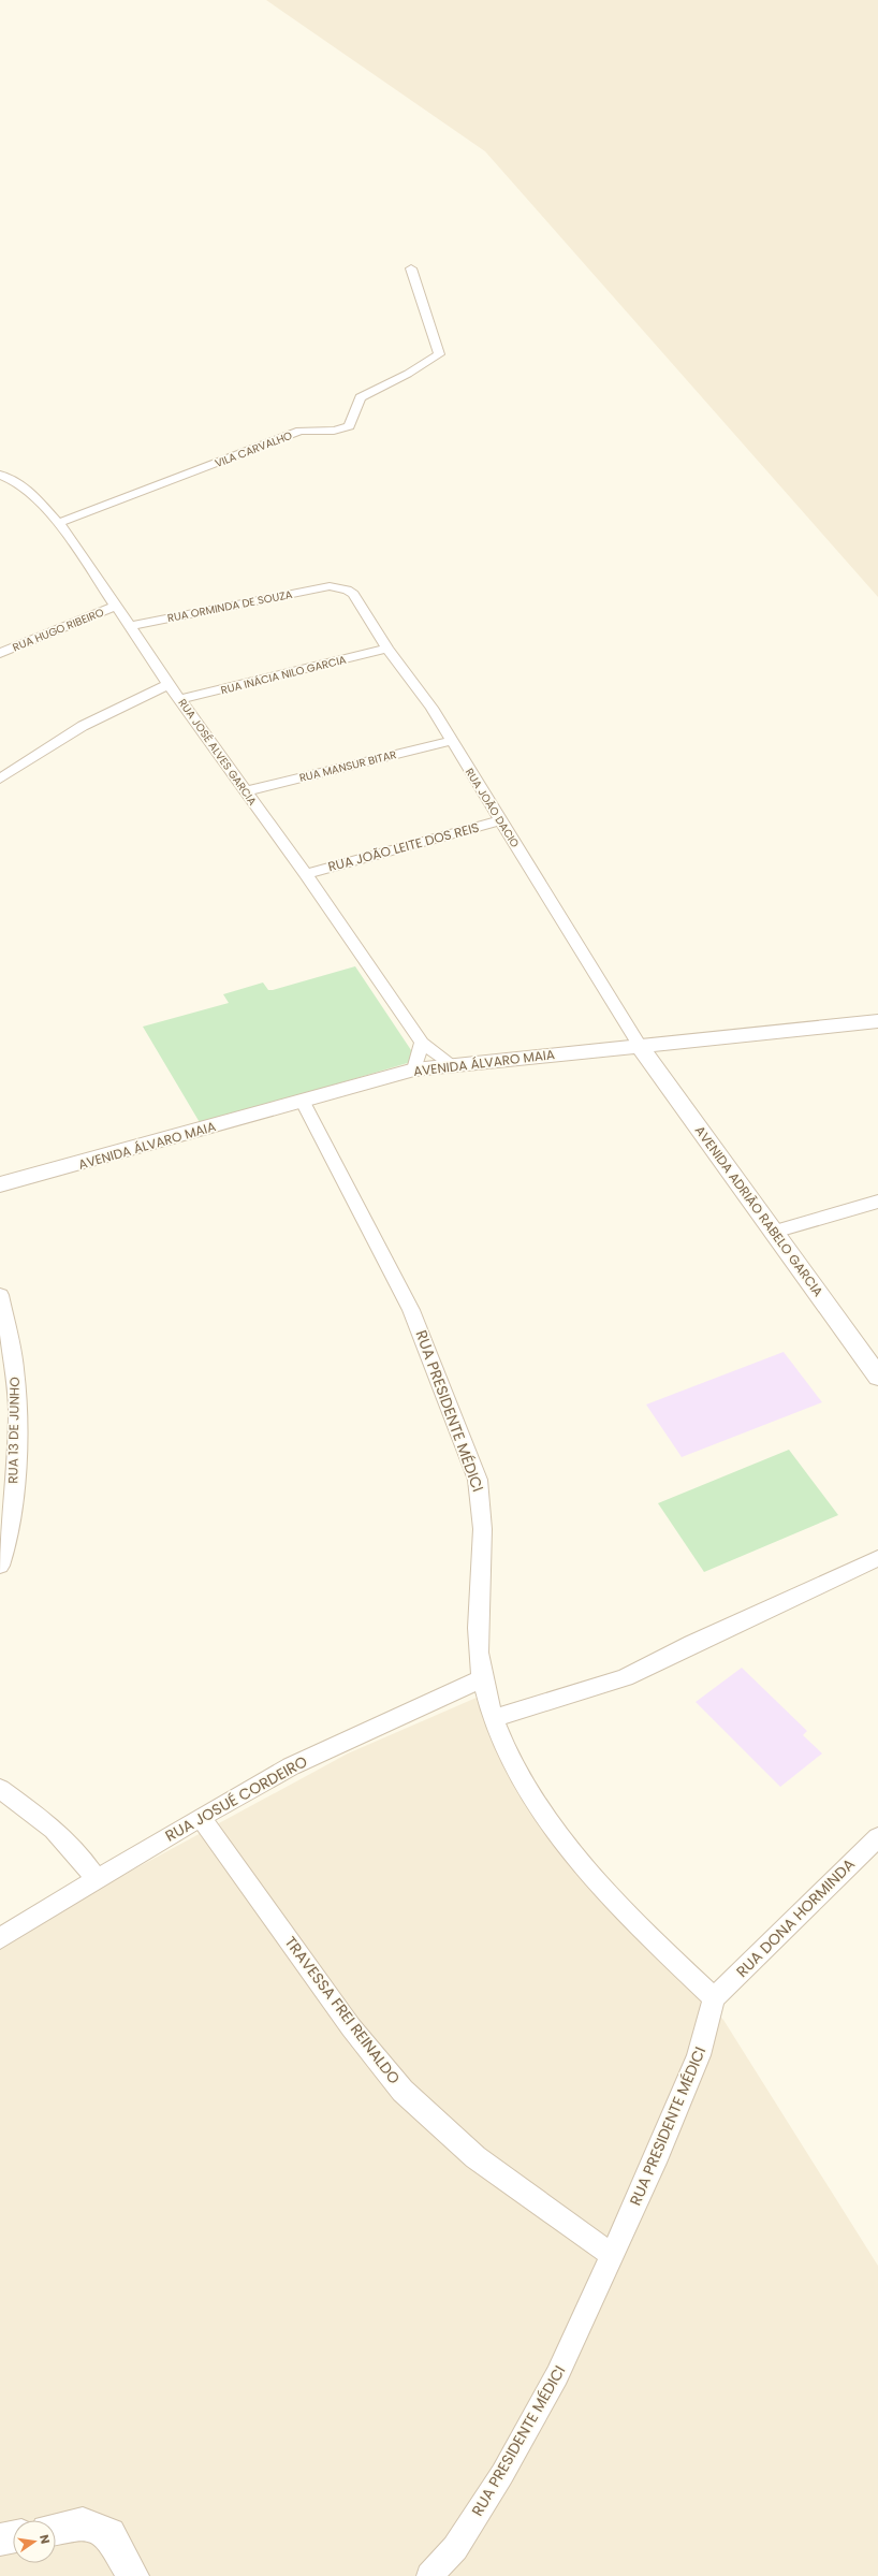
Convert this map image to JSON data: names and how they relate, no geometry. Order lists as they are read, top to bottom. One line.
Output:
{"streets":{"street":["VILA CARVALHO","RUA ORMINDA DE SOUZA","RUA HUGO RIBEIRO","RUA INÁCIA NILO GARCIA","RUA JOSÉ ALVES GARCIA","RUA MANSUR BITAR","RUA JOÃO DACIO","RUA JOÃO LEITE DOS REIS","AVENIDA ÁLVARO MAIA","AVENIDA ADRIÃO RABELO GARCIA","RUA PRESIDENTE MÉDICI","RUA 13 DE JUNHO","RUA JOSUÉ CORDEIRO","RUA DONA HORMINDA","TRAVESSA FREI REINALDO"]},"crossings":[["VILA CARVALHO","RUA JOSÉ ALVES GARCIA"],["RUA ORMINDA DE SOUZA","RUA JOSÉ ALVES GARCIA"],["RUA ORMINDA DE SOUZA","RUA JOÃO DACIO"],["RUA HUGO RIBEIRO","RUA JOSÉ ALVES GARCIA"],["RUA INÁCIA NILO GARCIA","RUA JOSÉ ALVES GARCIA"],["RUA INÁCIA NILO GARCIA","RUA JOÃO DACIO"],["RUA JOSÉ ALVES GARCIA","RUA MANSUR BITAR"],["RUA JOSÉ ALVES GARCIA","RUA JOÃO LEITE DOS REIS"],["RUA JOSÉ ALVES GARCIA","AVENIDA ÁLVARO MAIA"],["RUA MANSUR BITAR","RUA JOÃO DACIO"],["RUA JOÃO DACIO","RUA JOÃO LEITE DOS REIS"],["RUA JOÃO DACIO","AVENIDA ÁLVARO MAIA"],["RUA JOÃO DACIO","AVENIDA ADRIÃO RABELO GARCIA"],["AVENIDA ÁLVARO MAIA","AVENIDA ADRIÃO RABELO GARCIA"],["AVENIDA ÁLVARO MAIA","RUA PRESIDENTE MÉDICI"],["RUA PRESIDENTE MÉDICI","RUA JOSUÉ CORDEIRO"],["RUA PRESIDENTE MÉDICI","RUA DONA HORMINDA"],["RUA PRESIDENTE MÉDICI","TRAVESSA FREI REINALDO"],["RUA JOSUÉ CORDEIRO","TRAVESSA FREI REINALDO"]],"north":"right"}
